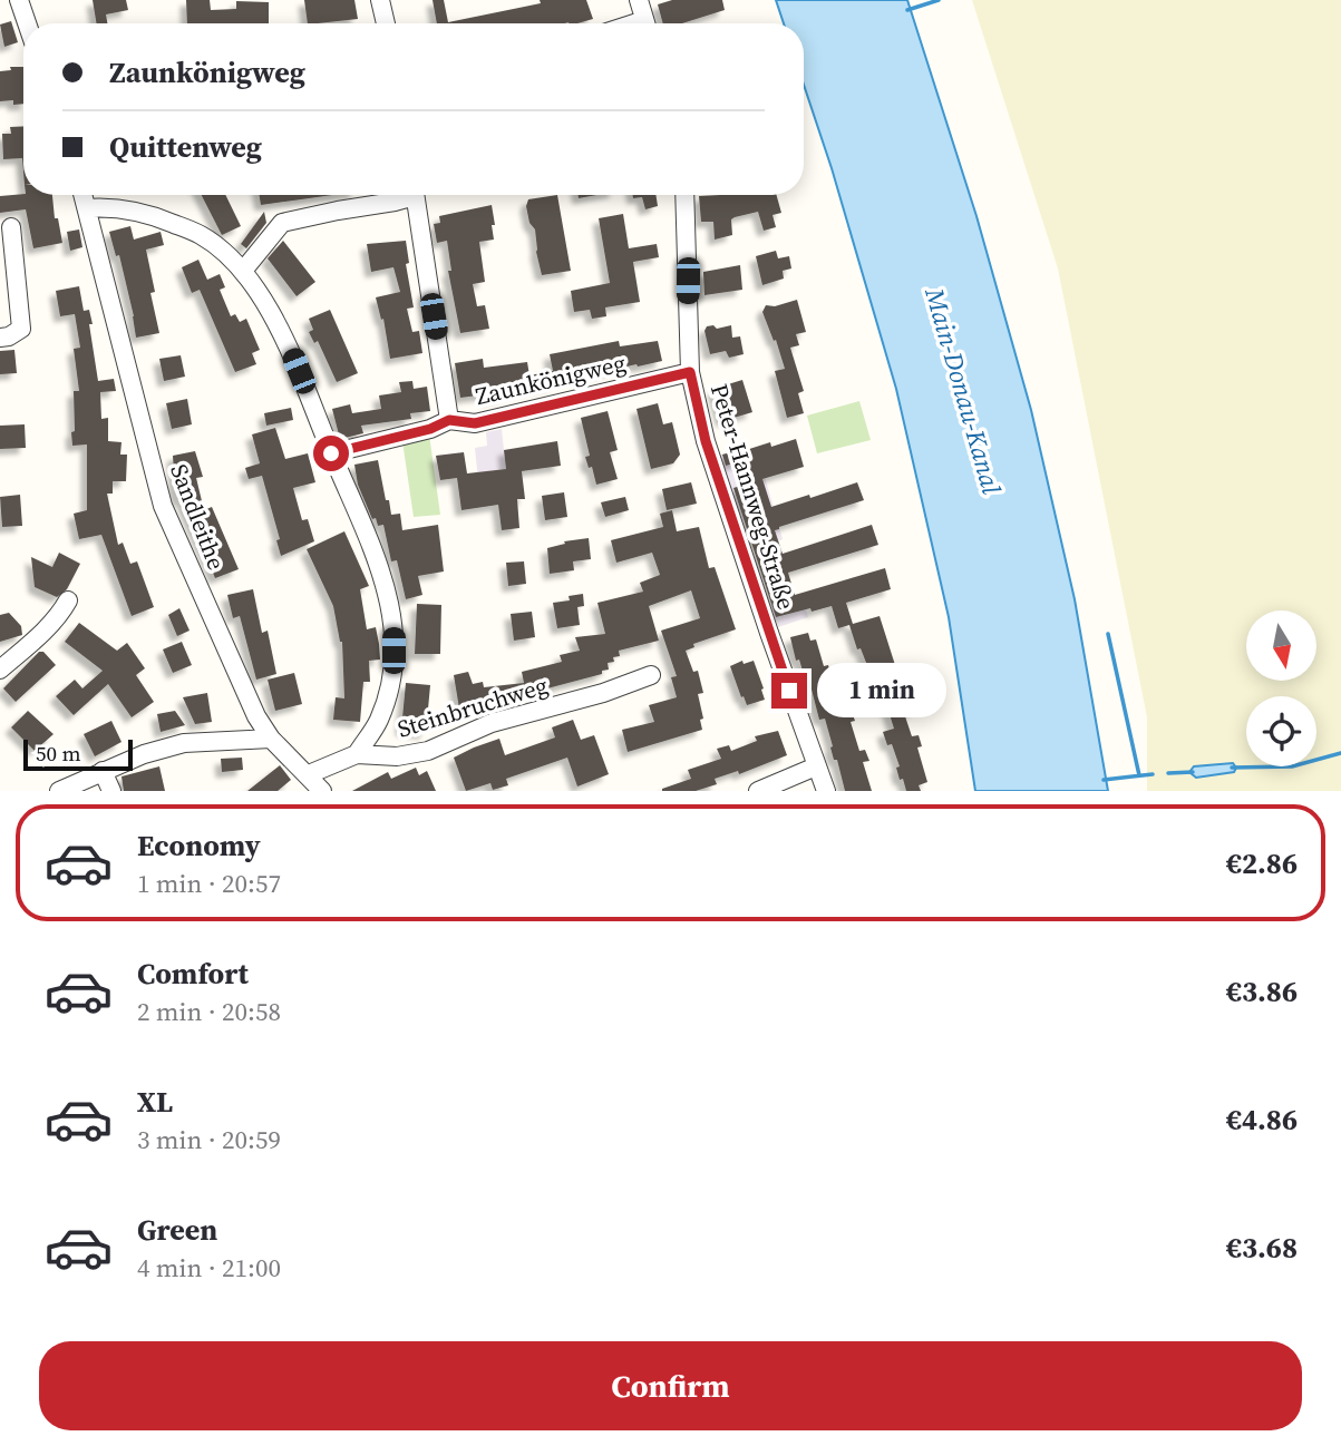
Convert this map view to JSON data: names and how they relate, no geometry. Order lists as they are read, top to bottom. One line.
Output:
{"streets":{"street":["Zaunkönigweg","Peter-Hannweg-Straße","Sandleithe","Steinbruchweg"]},"crossings":[["Zaunkönigweg","Peter-Hannweg-Straße"],["Sandleithe","Steinbruchweg"]],"water":["Main-Donau-Kanal"],"scale_bar":"50 m","north":"bottom","page":{"banner":["Zaunkönigweg","Quittenweg"],"bubble":"1 min","scale":"50 m","list":[{"name":"Economy","note":"1 min · 20:57","value":"€2.86"},{"name":"Comfort","note":"2 min · 20:58","value":"€3.86"},{"name":"XL","note":"3 min · 20:59","value":"€4.86"},{"name":"Green","note":"4 min · 21:00","value":"€3.68"}],"buttons":"Confirm"}}
